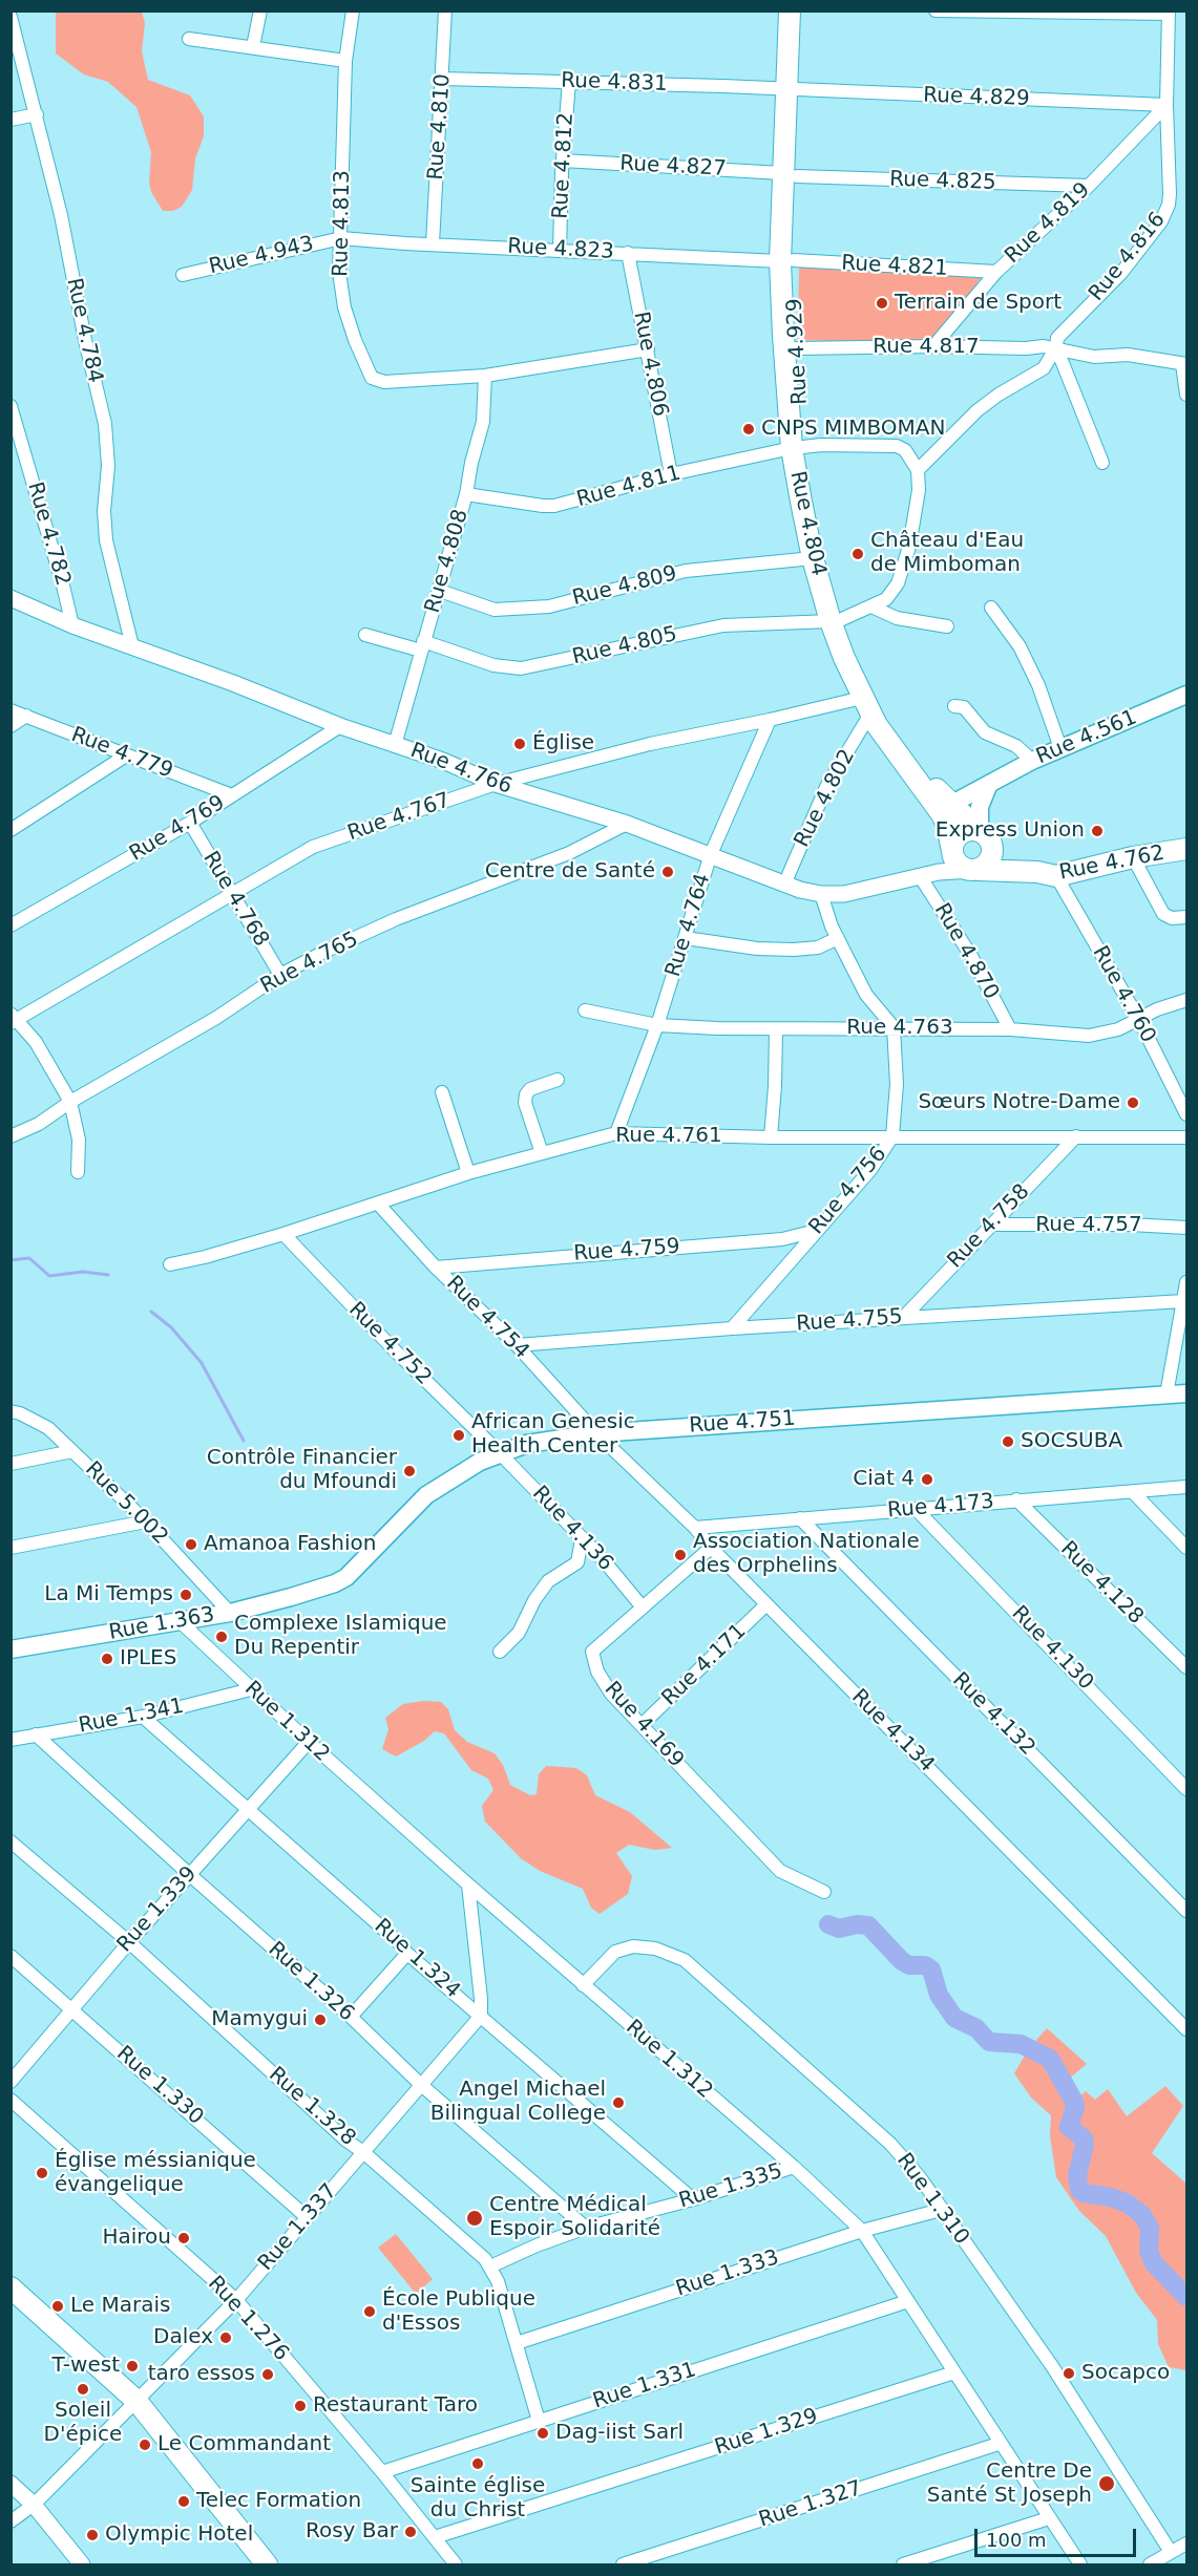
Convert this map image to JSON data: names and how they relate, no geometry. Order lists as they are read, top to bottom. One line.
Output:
{"streets":{"main road":["Rue 4.929","Rue 4.804","Rue 4.561","Rue 4.762","Rue 4.751","Rue 1.363"],"street":["Rue 4.831","Rue 4.829","Rue 4.810","Rue 4.812","Rue 4.827","Rue 4.825","Rue 4.813","Rue 4.819","Rue 4.823","Rue 4.943","Rue 4.816","Rue 4.821","Rue 4.784","Rue 4.817","Rue 4.806","Rue 4.811","Rue 4.782","Rue 4.808","Rue 4.809","Rue 4.805","Rue 4.779","Rue 4.766","Rue 4.802","Rue 4.767","Rue 4.769","Rue 4.768","Rue 4.764","Rue 4.870","Rue 4.765","Rue 4.760","Rue 4.763","Rue 4.761","Rue 4.756","Rue 4.757","Rue 4.758","Rue 4.759","Rue 4.754","Rue 4.755","Rue 4.752","Rue 5.002","Rue 4.173","Rue 4.136","Rue 4.128","Rue 4.130","Rue 4.171","Rue 4.132","Rue 1.341","Rue 1.312","Rue 4.169","Rue 4.134","Rue 1.339","Rue 1.324","Rue 1.326","Rue 1.330","Rue 1.328","Rue 1.335","Rue 1.310","Rue 1.337","Rue 1.333","Rue 1.276","Rue 1.331","Rue 1.329","Rue 1.327"]},"crossings":[["Rue 4.831","Rue 4.829"],["Rue 4.831","Rue 4.810"],["Rue 4.831","Rue 4.812"],["Rue 4.831","Rue 4.804"],["Rue 4.829","Rue 4.819"],["Rue 4.829","Rue 4.816"],["Rue 4.829","Rue 4.804"],["Rue 4.810","Rue 4.823"],["Rue 4.812","Rue 4.827"],["Rue 4.812","Rue 4.823"],["Rue 4.827","Rue 4.825"],["Rue 4.827","Rue 4.804"],["Rue 4.825","Rue 4.819"],["Rue 4.825","Rue 4.804"],["Rue 4.813","Rue 4.823"],["Rue 4.813","Rue 4.943"],["Rue 4.813","Rue 4.806"],["Rue 4.813","Rue 4.808"],["Rue 4.819","Rue 4.816"],["Rue 4.819","Rue 4.821"],["Rue 4.819","Rue 4.817"],["Rue 4.823","Rue 4.943"],["Rue 4.823","Rue 4.821"],["Rue 4.823","Rue 4.929"],["Rue 4.823","Rue 4.806"],["Rue 4.823","Rue 4.804"],["Rue 4.816","Rue 4.817"],["Rue 4.816","Rue 4.811"],["Rue 4.821","Rue 4.929"],["Rue 4.821","Rue 4.804"],["Rue 4.784","Rue 4.766"],["Rue 4.817","Rue 4.929"],["Rue 4.929","Rue 4.811"],["Rue 4.929","Rue 4.804"],["Rue 4.929","Rue 4.805"],["Rue 4.929","Rue 4.561"],["Rue 4.929","Rue 4.766"],["Rue 4.929","Rue 4.762"],["Rue 4.929","Rue 4.760"],["Rue 4.806","Rue 4.811"],["Rue 4.811","Rue 4.804"],["Rue 4.811","Rue 4.808"],["Rue 4.804","Rue 4.809"],["Rue 4.804","Rue 4.805"],["Rue 4.804","Rue 4.766"],["Rue 4.804","Rue 4.802"],["Rue 4.804","Rue 4.767"],["Rue 4.804","Rue 4.762"],["Rue 4.782","Rue 4.766"],["Rue 4.808","Rue 4.809"],["Rue 4.808","Rue 4.805"],["Rue 4.808","Rue 4.766"],["Rue 4.779","Rue 4.769"],["Rue 4.766","Rue 4.802"],["Rue 4.766","Rue 4.767"],["Rue 4.766","Rue 4.769"],["Rue 4.766","Rue 4.762"],["Rue 4.766","Rue 4.764"],["Rue 4.766","Rue 4.870"],["Rue 4.766","Rue 4.765"],["Rue 4.802","Rue 4.767"],["Rue 4.767","Rue 4.768"],["Rue 4.767","Rue 4.764"],["Rue 4.769","Rue 4.768"],["Rue 4.762","Rue 4.760"],["Rue 4.768","Rue 4.765"],["Rue 4.764","Rue 4.763"],["Rue 4.764","Rue 4.761"],["Rue 4.870","Rue 4.763"],["Rue 4.760","Rue 4.763"],["Rue 4.763","Rue 4.756"],["Rue 4.761","Rue 4.756"],["Rue 4.761","Rue 4.758"],["Rue 4.761","Rue 4.754"],["Rue 4.761","Rue 4.752"],["Rue 4.756","Rue 4.759"],["Rue 4.756","Rue 4.755"],["Rue 4.757","Rue 4.758"],["Rue 4.758","Rue 4.755"],["Rue 4.759","Rue 4.754"],["Rue 4.754","Rue 4.755"],["Rue 4.754","Rue 4.751"],["Rue 4.754","Rue 4.134"],["Rue 4.752","Rue 4.751"],["Rue 4.752","Rue 4.136"],["Rue 4.751","Rue 4.136"],["Rue 4.751","Rue 1.363"],["Rue 4.751","Rue 4.134"],["Rue 5.002","Rue 1.363"],["Rue 4.173","Rue 4.128"],["Rue 4.173","Rue 4.130"],["Rue 4.173","Rue 4.132"],["Rue 4.173","Rue 4.134"],["Rue 4.136","Rue 4.169"],["Rue 1.363","Rue 1.312"],["Rue 4.171","Rue 4.169"],["Rue 4.171","Rue 4.134"],["Rue 1.341","Rue 1.312"],["Rue 1.341","Rue 1.324"],["Rue 1.341","Rue 1.326"],["Rue 1.312","Rue 1.339"],["Rue 1.312","Rue 1.335"],["Rue 1.312","Rue 1.310"],["Rue 1.312","Rue 1.333"],["Rue 1.312","Rue 1.331"],["Rue 1.312","Rue 1.329"],["Rue 1.312","Rue 1.327"],["Rue 4.169","Rue 4.134"],["Rue 1.339","Rue 1.324"],["Rue 1.339","Rue 1.326"],["Rue 1.339","Rue 1.330"],["Rue 1.339","Rue 1.328"],["Rue 1.324","Rue 1.335"],["Rue 1.324","Rue 1.337"],["Rue 1.326","Rue 1.335"],["Rue 1.326","Rue 1.337"],["Rue 1.330","Rue 1.337"],["Rue 1.328","Rue 1.335"],["Rue 1.328","Rue 1.337"],["Rue 1.328","Rue 1.333"],["Rue 1.328","Rue 1.331"],["Rue 1.310","Rue 1.333"],["Rue 1.337","Rue 1.276"],["Rue 1.276","Rue 1.331"],["Rue 1.276","Rue 1.329"]],"places":["Terrain de Sport","CNPS MIMBOMAN","Château d'Eau de Mimboman","Église","Express Union","Centre de Santé","Sœurs Notre-Dame","African Genesic Health Center","SOCSUBA","Contrôle Financier du Mfoundi","Ciat 4","Amanoa Fashion","Association Nationale des Orphelins","La Mi Temps","Complexe Islamique Du Repentir","IPLES","Mamygui","Angel Michael Bilingual College","Église méssianique évangelique","Centre Médical Espoir Solidarité","Hairou","Le Marais","École Publique d'Essos","Dalex","T-west","Socapco","taro essos","Soleil D'épice","Restaurant Taro","Dag-iist Sarl","Le Commandant","Sainte église du Christ","Centre De Santé St Joseph","Telec Formation","Rosy Bar","Olympic Hotel"],"scale_bar":"100 m"}
